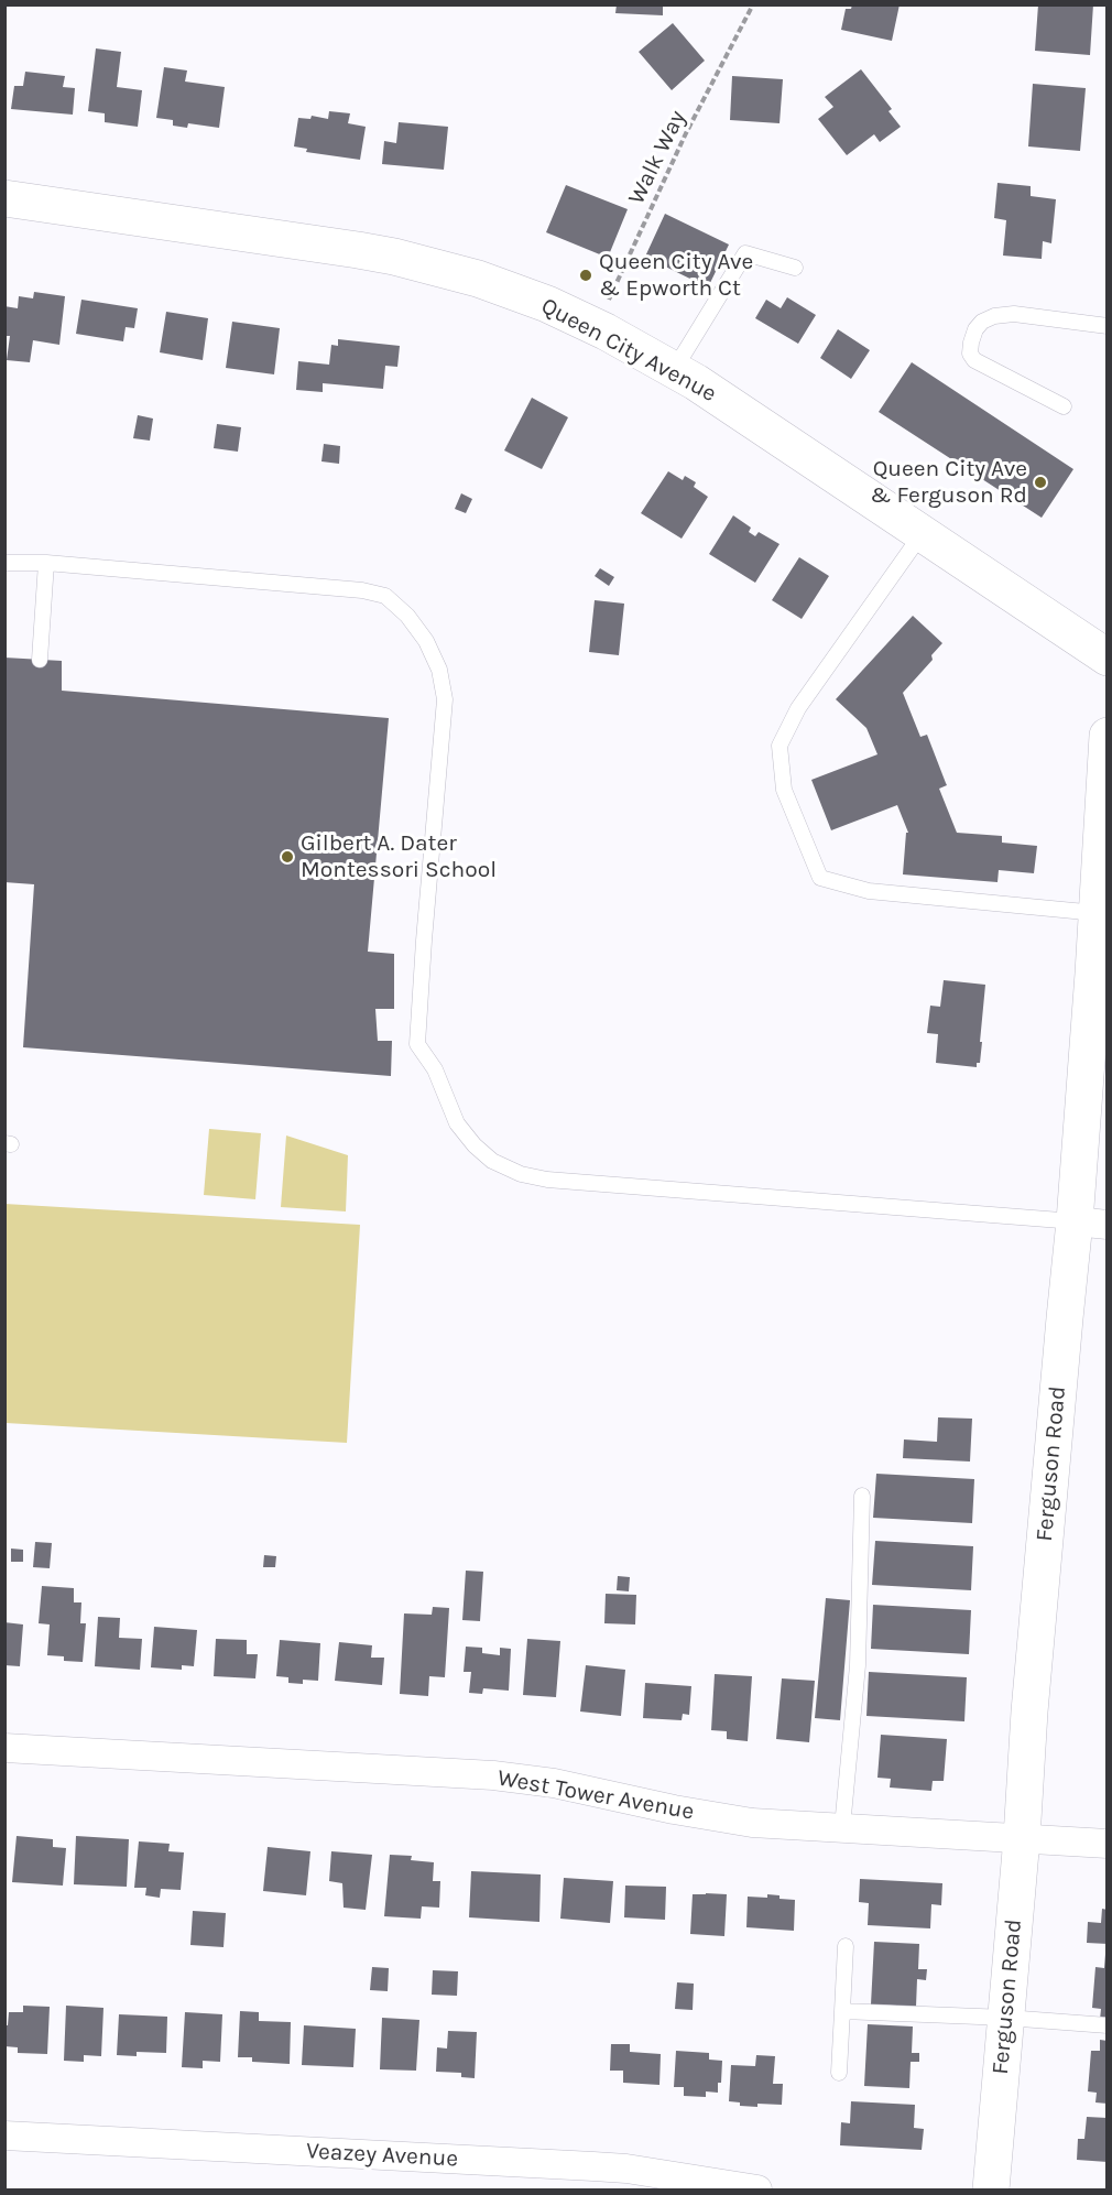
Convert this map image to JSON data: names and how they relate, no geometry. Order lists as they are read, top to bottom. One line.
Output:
{"streets":{"street":["Queen City Avenue","Ferguson Road","West Tower Avenue","Veazey Avenue"],"path":["Walk Way"]},"crossings":[["Walk Way","Queen City Avenue"],["Ferguson Road","West Tower Avenue"]],"places":["Queen City Ave & Epworth Ct","Queen City Ave & Ferguson Rd","Gilbert A. Dater Montessori School"]}
